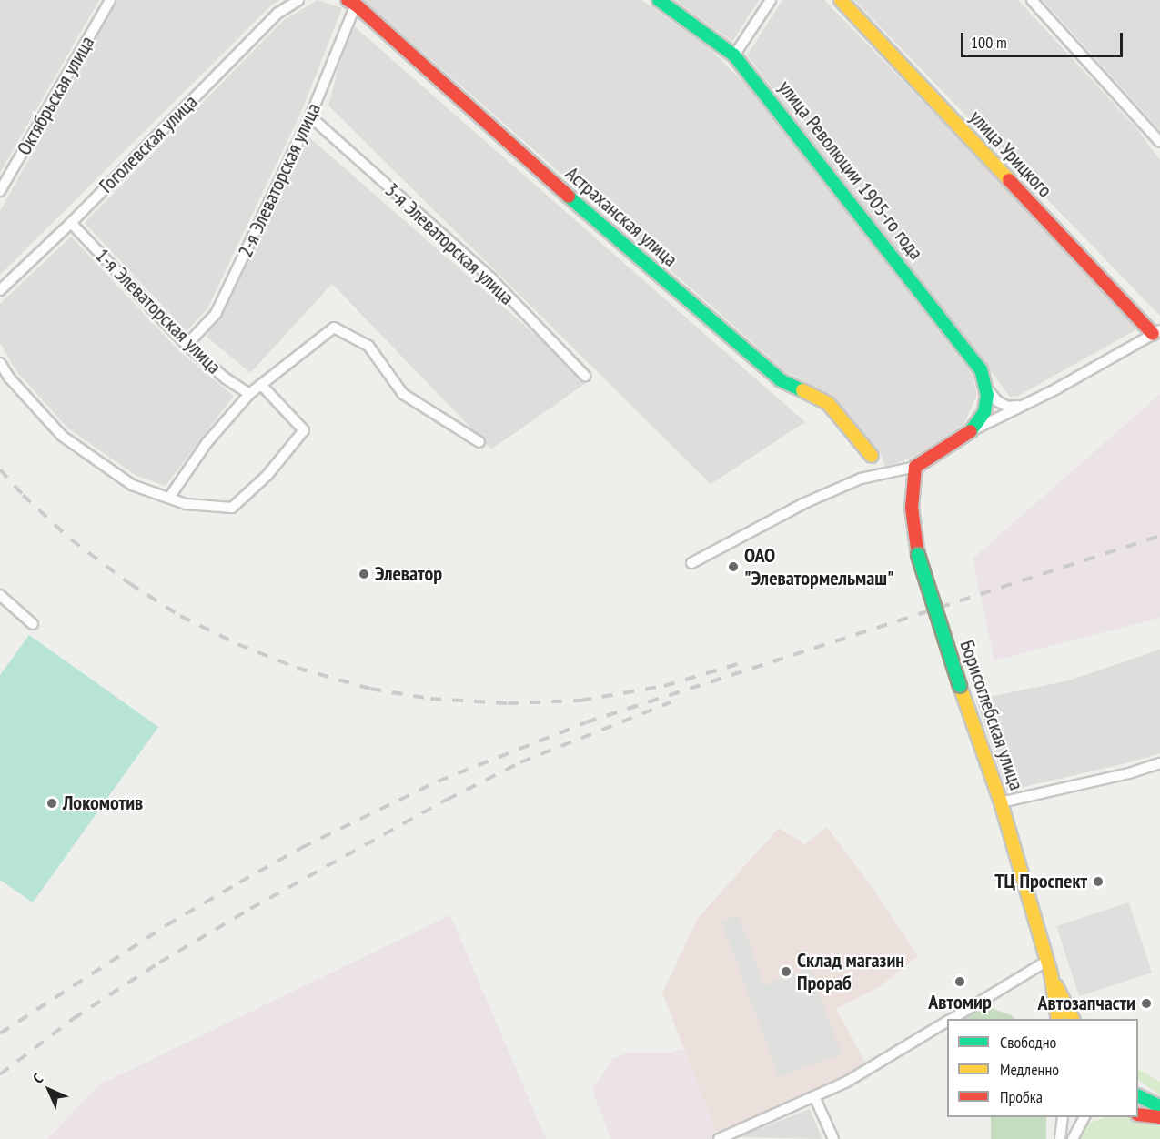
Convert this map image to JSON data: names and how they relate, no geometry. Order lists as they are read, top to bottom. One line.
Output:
{"streets":{"street":["Октябрьская улица","Гоголевская улица","улица Урицкого","улица Революции 1905-го года","2-я Элеваторская улица","Астраханская улица","3-я Элеваторская улица","1-я Элеваторская улица","Борисоглебская улица"]},"crossings":[["Гоголевская улица","1-я Элеваторская улица"],["2-я Элеваторская улица","Астраханская улица"],["2-я Элеваторская улица","3-я Элеваторская улица"],["2-я Элеваторская улица","1-я Элеваторская улица"]],"places":["ОАО \"Элеватормельмаш\"","Элеватор","Локомотив","ТЦ Проспект","Склад магазин Прораб","Автомир","Автозапчасти"],"legend":["Свободно","Медленно","Пробка"],"scale_bar":"100 m","north":"top left"}
